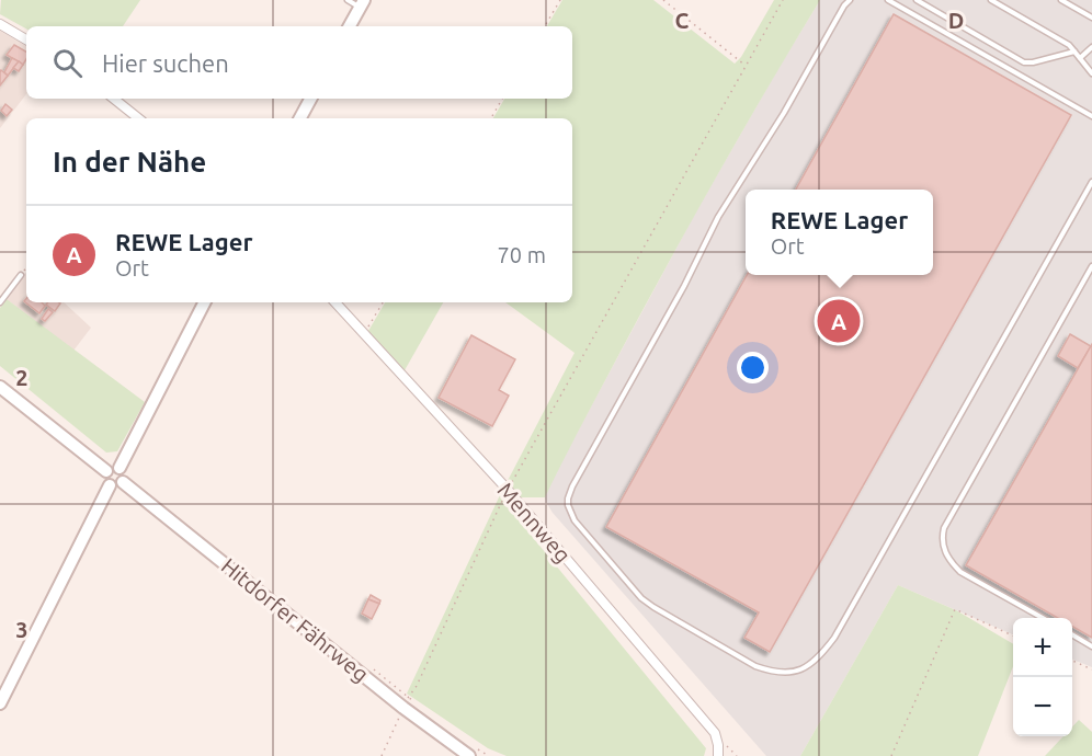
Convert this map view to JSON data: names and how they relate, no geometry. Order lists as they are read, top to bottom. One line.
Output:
{"streets":{"street":["Mennweg","Hitdorfer Fährweg"]},"page":{"search":"Hier suchen","heading":"In der Nähe","popup":["REWE Lager","Ort"],"list":[{"mark":"A","name":"REWE Lager","note":"Ort","value":"70 m"}],"pins":"A","map_buttons":["+","−"]},"grid":{"columns":["C","D"],"rows":["2","3"]}}
